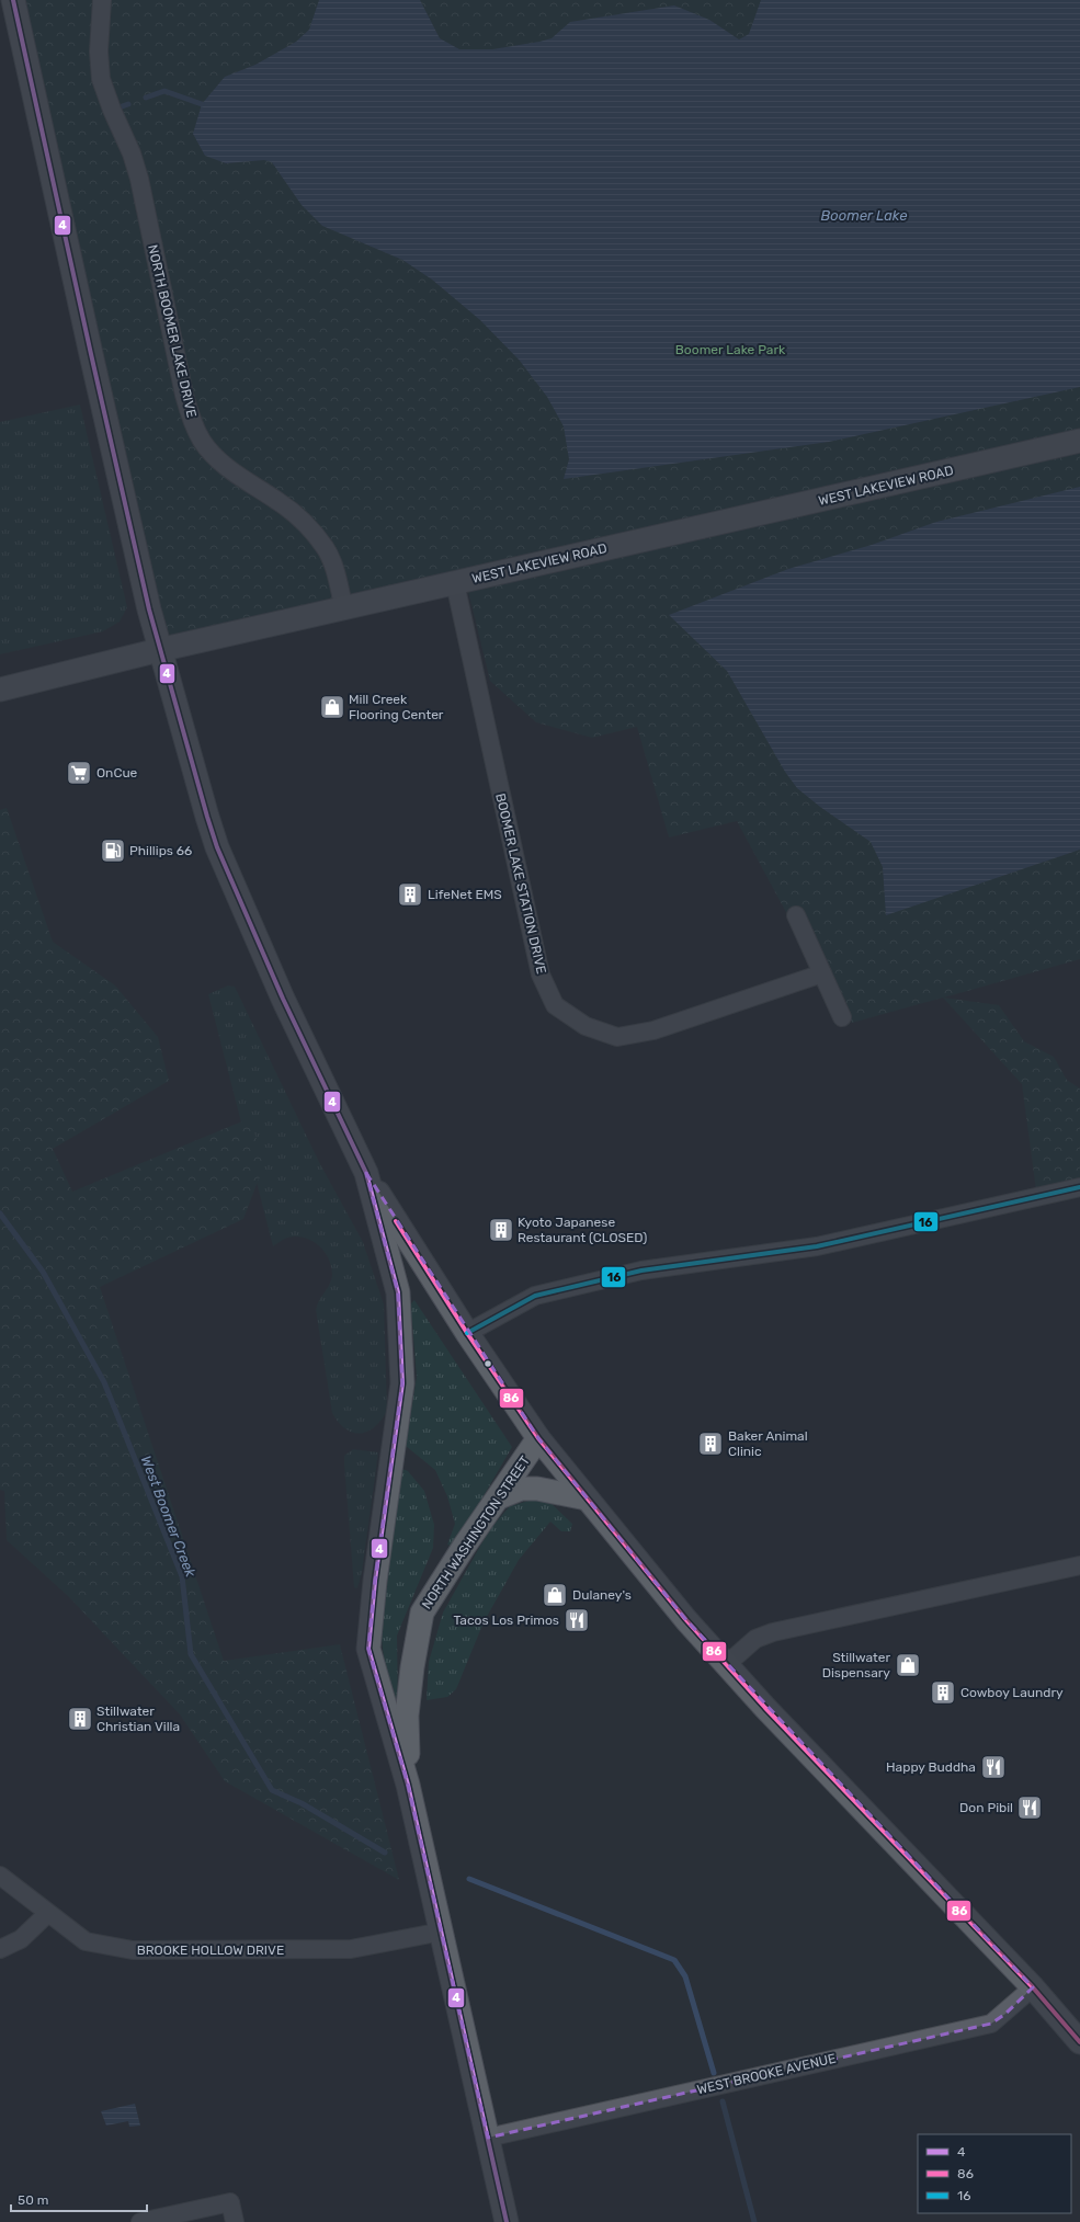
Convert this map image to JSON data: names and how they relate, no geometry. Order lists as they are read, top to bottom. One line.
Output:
{"streets":{"main road":["WEST LAKEVIEW ROAD","NORTH WASHINGTON STREET"],"street":["NORTH BOOMER LAKE DRIVE","BOOMER LAKE STATION DRIVE","BROOKE HOLLOW DRIVE","WEST BROOKE AVENUE"]},"crossings":[["NORTH BOOMER LAKE DRIVE","WEST LAKEVIEW ROAD"],["WEST LAKEVIEW ROAD","BOOMER LAKE STATION DRIVE"],["WEST LAKEVIEW ROAD","NORTH WASHINGTON STREET"],["NORTH WASHINGTON STREET","BROOKE HOLLOW DRIVE"],["NORTH WASHINGTON STREET","WEST BROOKE AVENUE"]],"water":["Boomer Lake","West Boomer Creek"],"parks":["Boomer Lake Park"],"places":{"shop":["Mill Creek Flooring Center","Dulaney's","Stillwater Dispensary"],"supermarket":["OnCue"],"fuel station":["Phillips 66"],"building":["LifeNet EMS","Kyoto Japanese Restaurant (CLOSED)","Baker Animal Clinic","Cowboy Laundry","Stillwater Christian Villa"],"restaurant":["Tacos Los Primos","Happy Buddha","Don Pibil"]},"lines":["transit line 4","transit line 16","transit line 86"],"legend":["4","86","16"],"scale_bar":"50 m"}
